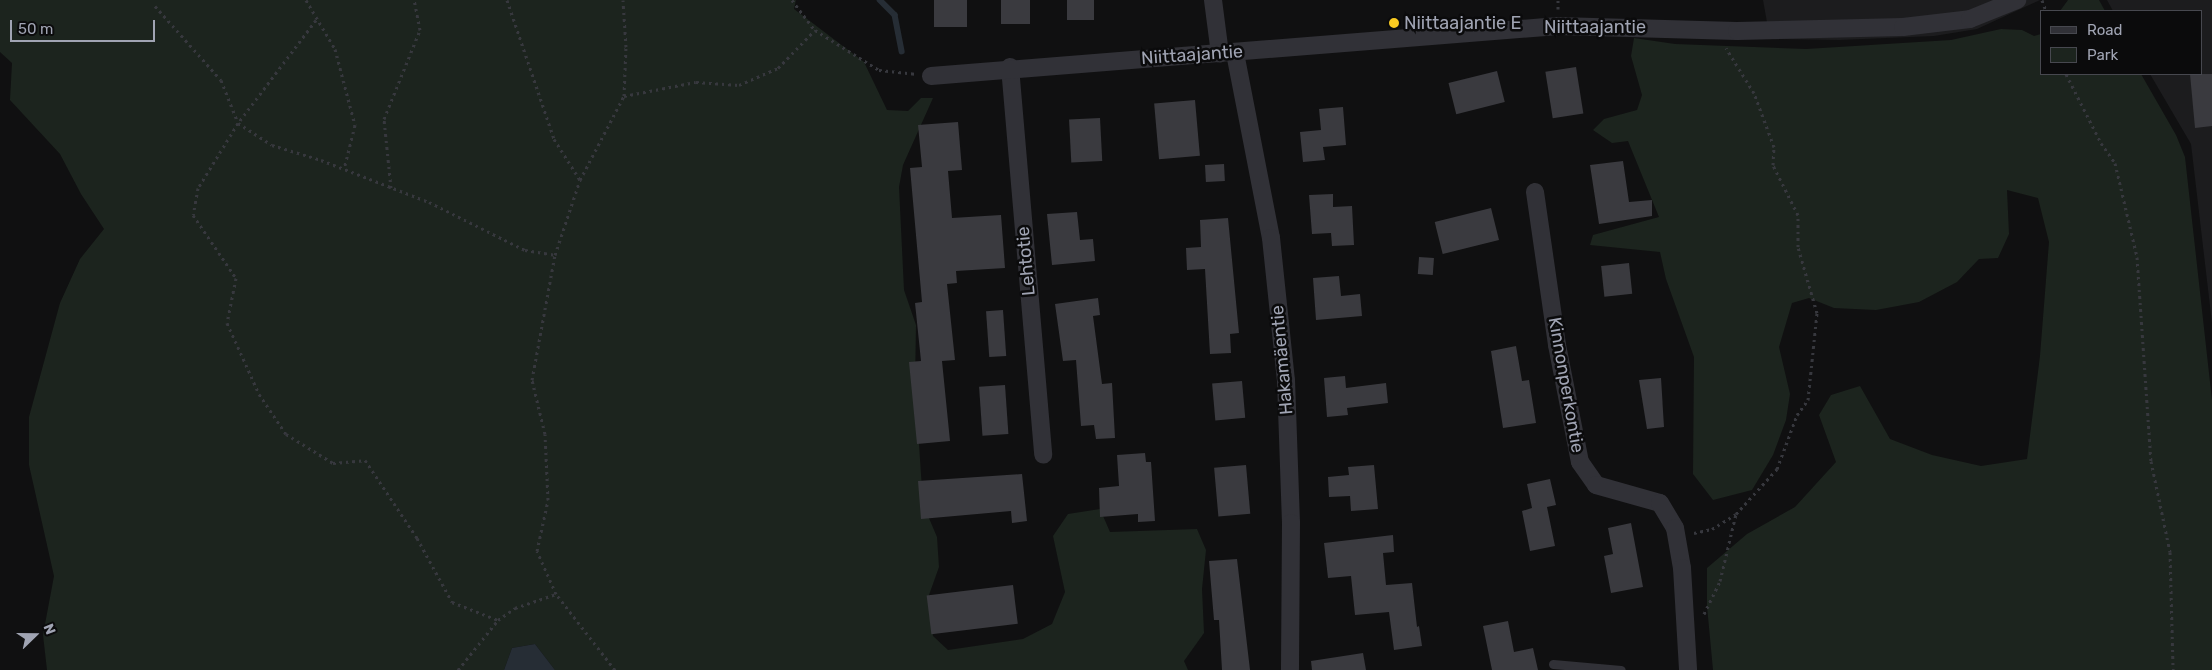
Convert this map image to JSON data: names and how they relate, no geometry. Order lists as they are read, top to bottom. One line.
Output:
{"streets":{"street":["Niittaajantie","Lehtotie","Hakamäentie","Kinnonperkontie"]},"crossings":[["Niittaajantie","Lehtotie"],["Niittaajantie","Hakamäentie"]],"places":["Niittaajantie E"],"legend":["Road","Park"],"scale_bar":"50 m","north":"right"}
